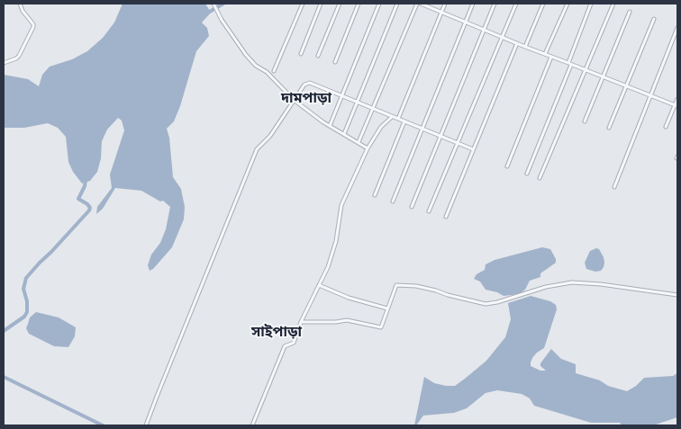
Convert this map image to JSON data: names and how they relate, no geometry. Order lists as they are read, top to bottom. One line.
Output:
{"districts":["দামপাড়া","সাইপাড়া"]}
